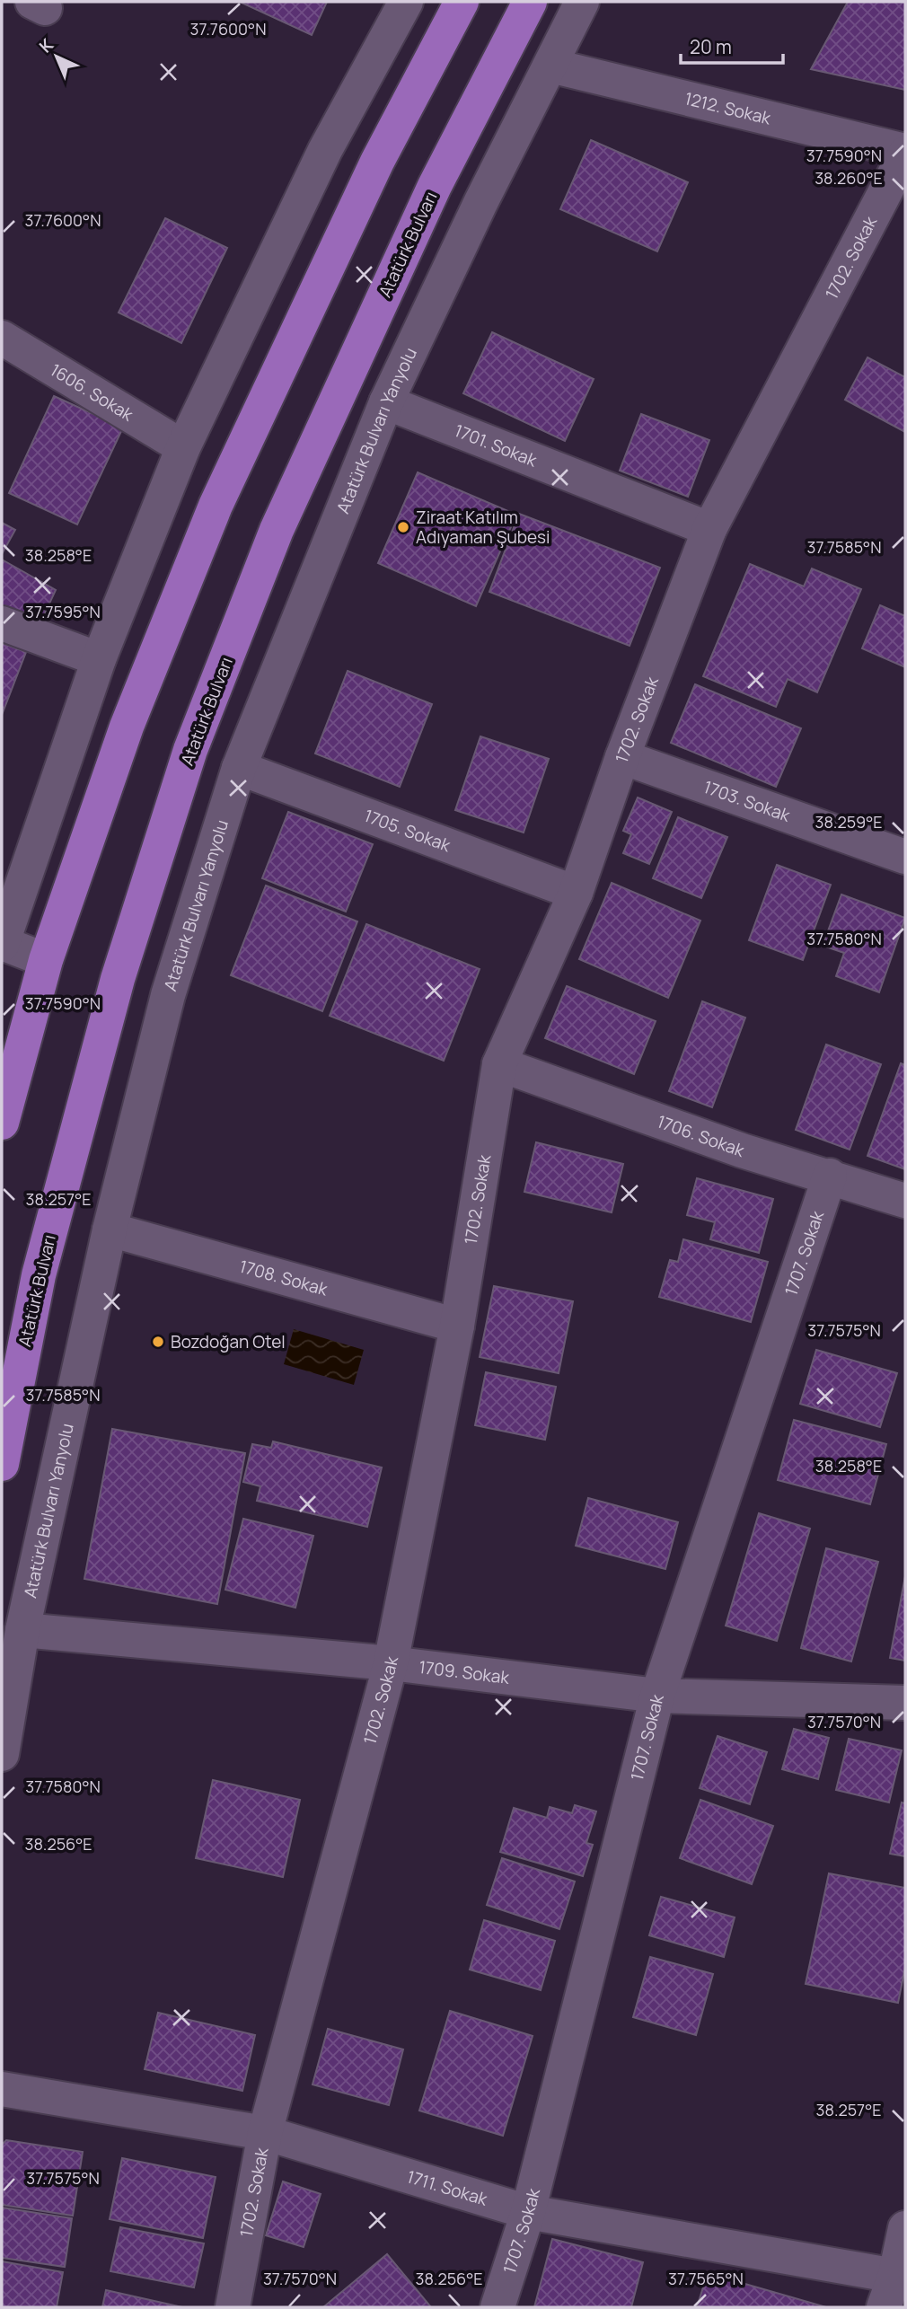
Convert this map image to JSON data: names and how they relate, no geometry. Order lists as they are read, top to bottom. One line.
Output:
{"streets":{"highway":["Atatürk Bulvarı"],"street":["1212. Sokak","1702. Sokak","1606. Sokak","Atatürk Bulvarı Yanyolu","1701. Sokak","1703. Sokak","1705. Sokak","1706. Sokak","1707. Sokak","1708. Sokak","1709. Sokak","1711. Sokak"]},"crossings":[["1212. Sokak","1702. Sokak"],["1212. Sokak","Atatürk Bulvarı Yanyolu"],["1702. Sokak","1701. Sokak"],["1702. Sokak","1703. Sokak"],["1702. Sokak","1705. Sokak"],["1702. Sokak","1706. Sokak"],["1702. Sokak","1708. Sokak"],["1702. Sokak","1709. Sokak"],["1702. Sokak","1711. Sokak"],["Atatürk Bulvarı Yanyolu","1701. Sokak"],["Atatürk Bulvarı Yanyolu","1705. Sokak"],["Atatürk Bulvarı Yanyolu","1708. Sokak"],["Atatürk Bulvarı Yanyolu","1709. Sokak"],["1706. Sokak","1707. Sokak"],["1707. Sokak","1709. Sokak"],["1707. Sokak","1711. Sokak"]],"places":["Ziraat Katılım Adıyaman Şubesi","Bozdoğan Otel"],"scale_bar":"20 m","north":"top left","coordinates":["37.7600°N","37.7590°N","38.260°E","37.7585°N","38.258°E","37.7595°N","38.259°E","37.7580°N","38.257°E","37.7575°N","37.7570°N","38.256°E","37.7565°N"]}
